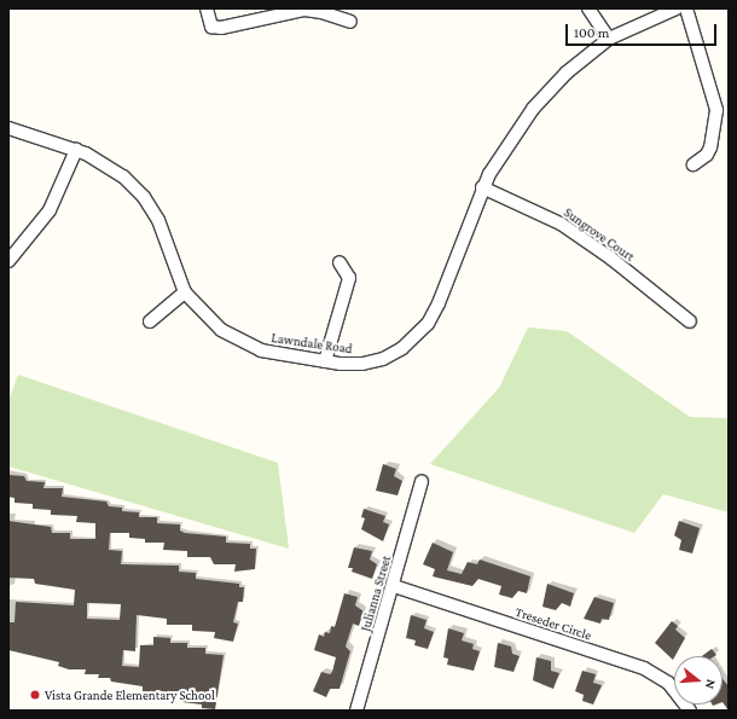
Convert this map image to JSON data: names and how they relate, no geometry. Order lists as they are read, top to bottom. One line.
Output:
{"streets":{"street":["Sungrove Court","Lawndale Road","Julianna Street","Treseder Circle"]},"crossings":[["Sungrove Court","Lawndale Road"],["Julianna Street","Treseder Circle"]],"places":["Vista Grande Elementary School"],"scale_bar":"100 m","north":"right"}
